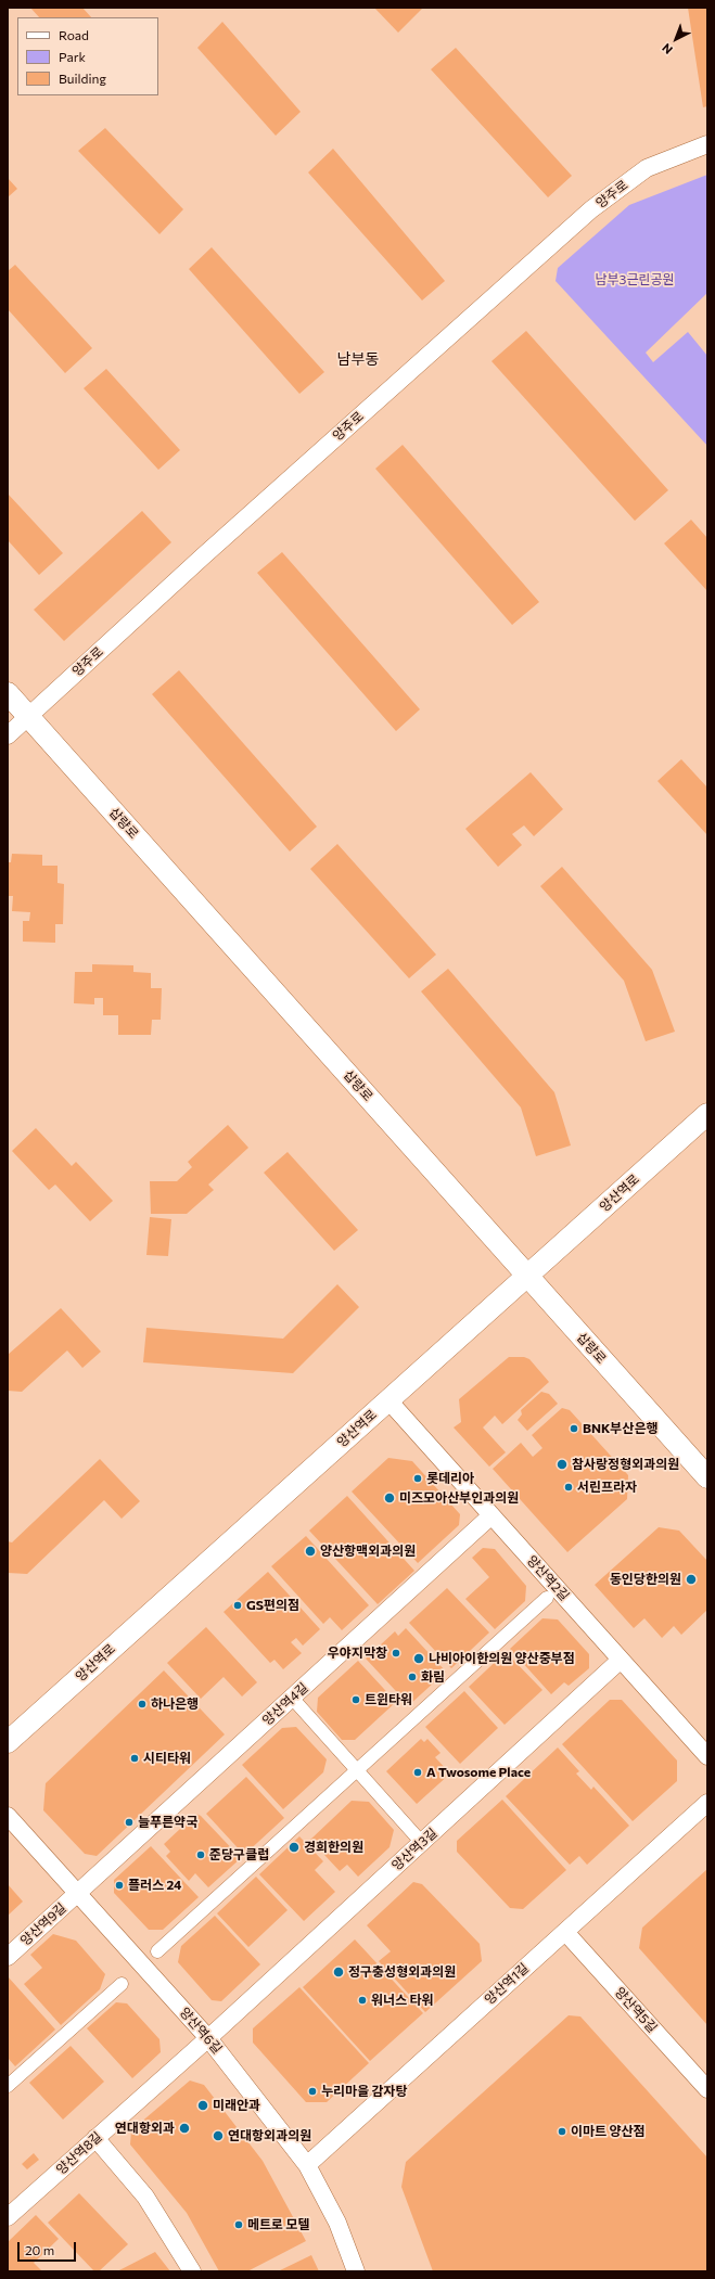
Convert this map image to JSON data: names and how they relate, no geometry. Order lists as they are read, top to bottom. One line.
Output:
{"streets":{"street":["양주로","삽량로","양산역로","양산역2길","양산역4길","양산역3길","양산역9길","양산역1길","양산역5길","양산역6길","양산역8길"]},"crossings":[["양주로","삽량로"],["삽량로","양산역로"],["양산역로","양산역2길"],["양산역2길","양산역4길"],["양산역2길","양산역3길"],["양산역4길","양산역9길"],["양산역4길","양산역6길"],["양산역3길","양산역6길"],["양산역3길","양산역8길"],["양산역9길","양산역6길"],["양산역1길","양산역5길"],["양산역1길","양산역6길"],["양산역6길","양산역8길"]],"districts":["남부동"],"parks":["남부3근린공원"],"places":["BNK부산은행","참사랑정형외과의원","롯데리아","서린프라자","미즈모아산부인과의원","양산항맥외과의원","동인당한의원","GS편의점","우야지막창","나비아이한의원 양산중부점","화림","트윈타워","하나은행","시티타워","A Twosome Place","늘푸른약국","경희한의원","준당구클럽","플러스 24","정구충성형외과의원","워너스 타워","누리마을 감자탕","미래안과","연대항외과","이마트 양산점","연대항외과의원","메트로 모텔"],"legend":["Road","Park","Building"],"scale_bar":"20 m","north":"bottom left"}
